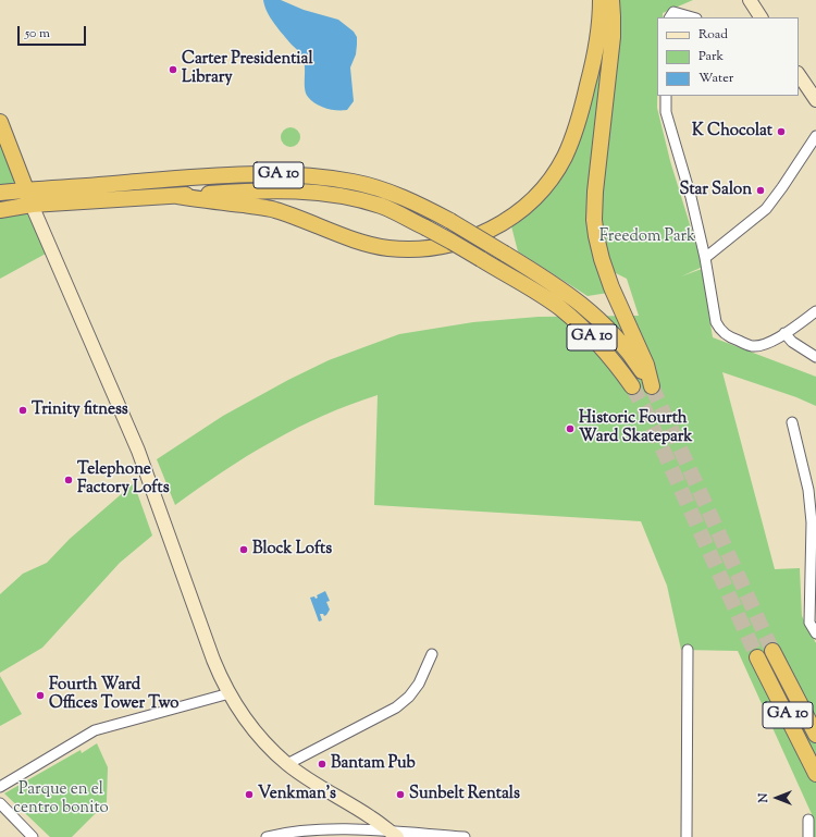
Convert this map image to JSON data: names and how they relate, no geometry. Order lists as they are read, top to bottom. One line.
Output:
{"streets":{"highway":["GA 10"]},"parks":["Freedom Park","Parque en el centro bonito"],"places":["Carter Presidential Library","K Chocolat","Star Salon","Trinity fitness","Historic Fourth Ward Skatepark","Telephone Factory Lofts","Block Lofts","Fourth Ward Offices Tower Two","Bantam Pub","Venkman's","Sunbelt Rentals"],"legend":["Road","Park","Water"],"scale_bar":"50 m","north":"left"}
